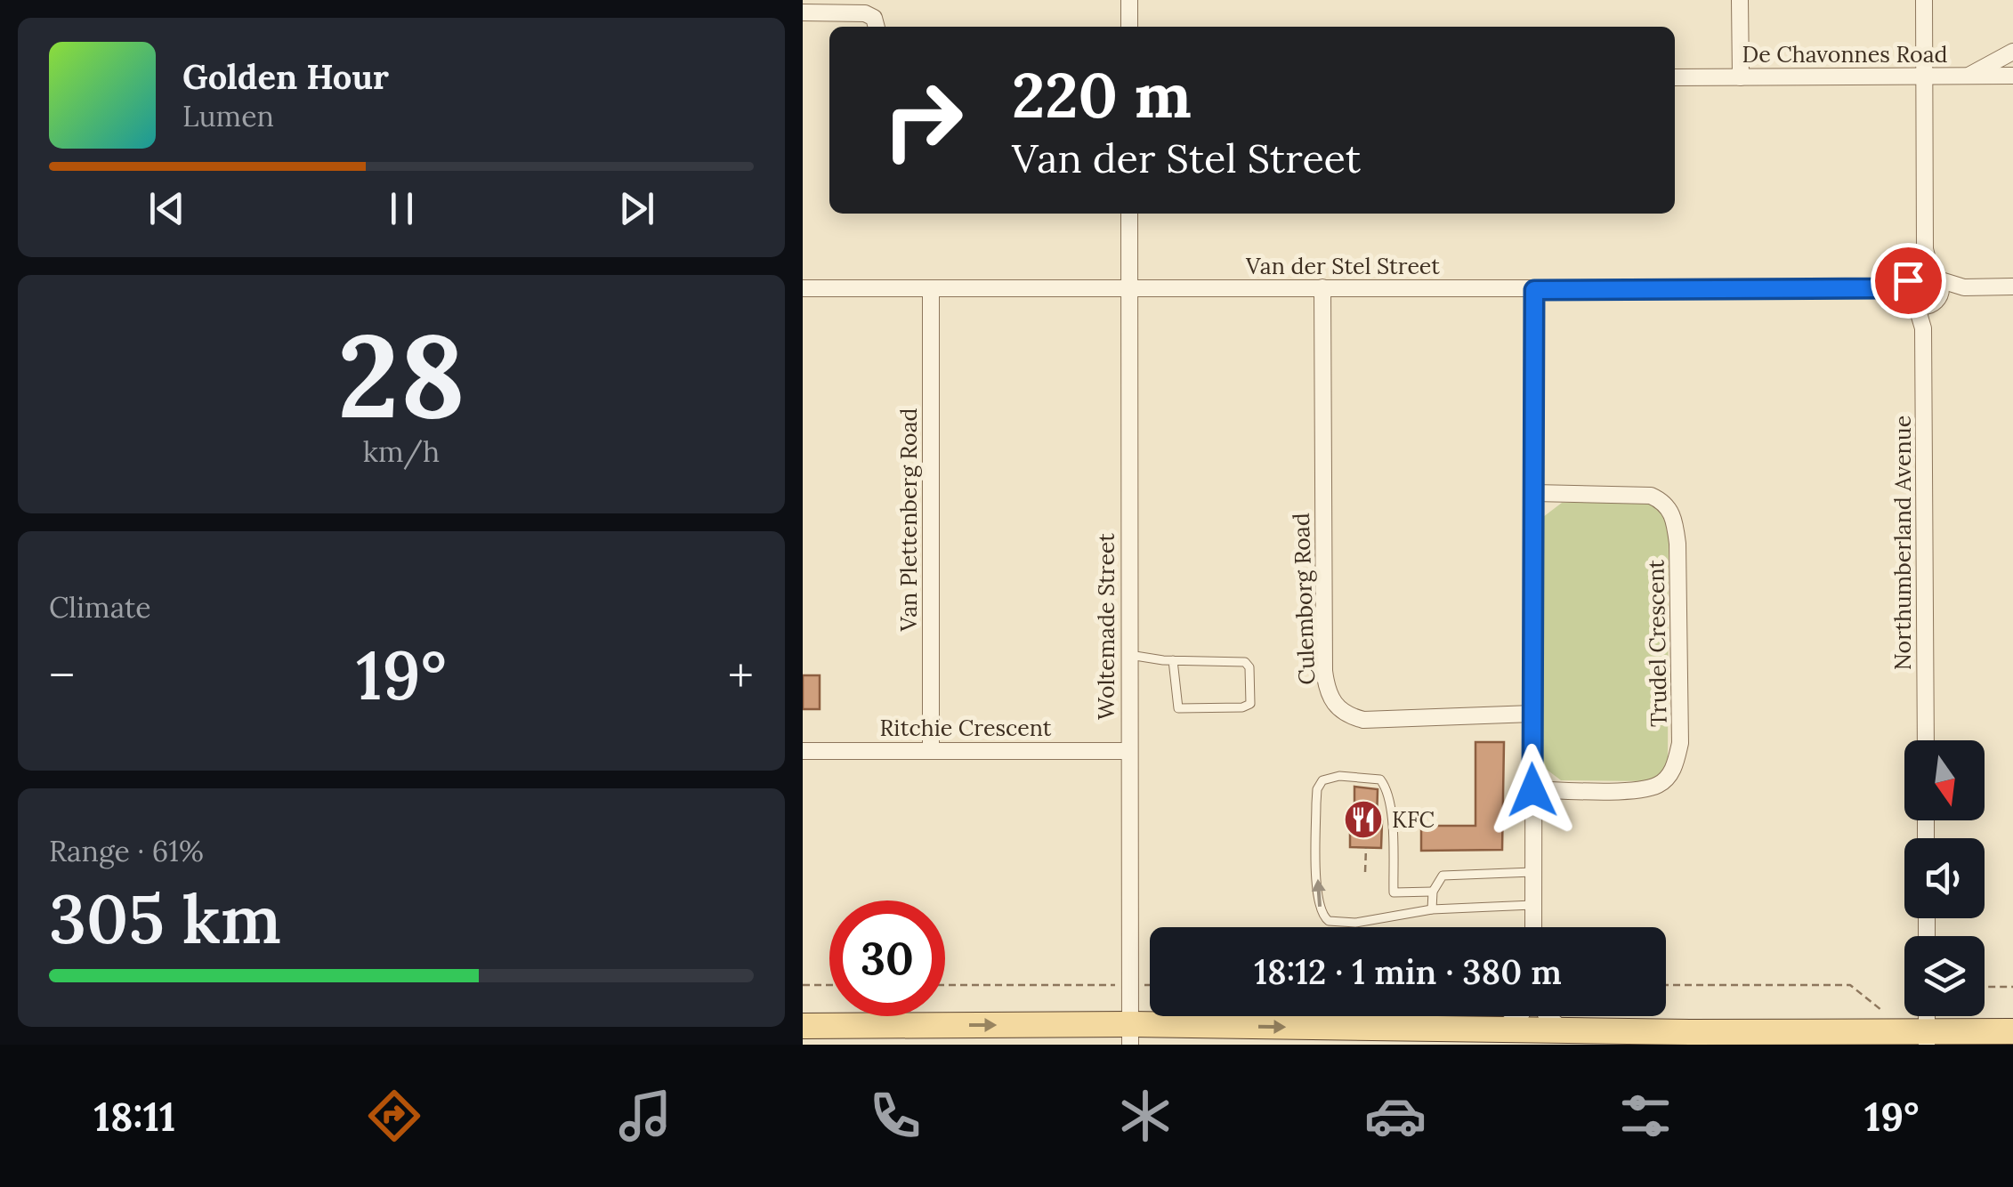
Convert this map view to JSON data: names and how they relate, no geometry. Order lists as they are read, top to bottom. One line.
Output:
{"streets":{"street":["De Chavonnes Road","Van der Stel Street","Van Plettenberg Road","Northumberland Avenue","Culemborg Road","Woltemade Street","Trudel Crescent","Ritchie Crescent"]},"crossings":[["Van der Stel Street","Van Plettenberg Road"],["Van der Stel Street","Northumberland Avenue"],["Van der Stel Street","Culemborg Road"],["Van der Stel Street","Woltemade Street"],["Van Plettenberg Road","Ritchie Crescent"],["Woltemade Street","Ritchie Crescent"]],"places":{"restaurant":["KFC"]},"north":"bottom","page":{"turn":["220 m","Van der Stel Street"],"song":["Golden Hour","Lumen"],"tile":[["28","km/h"],"Climate",["Range · 61%","305 km"]],"heat":["−","19°","+"],"limit":"30","trip":"18:12 · 1 min · 380 m","tabs":["18:11","19°"]}}
